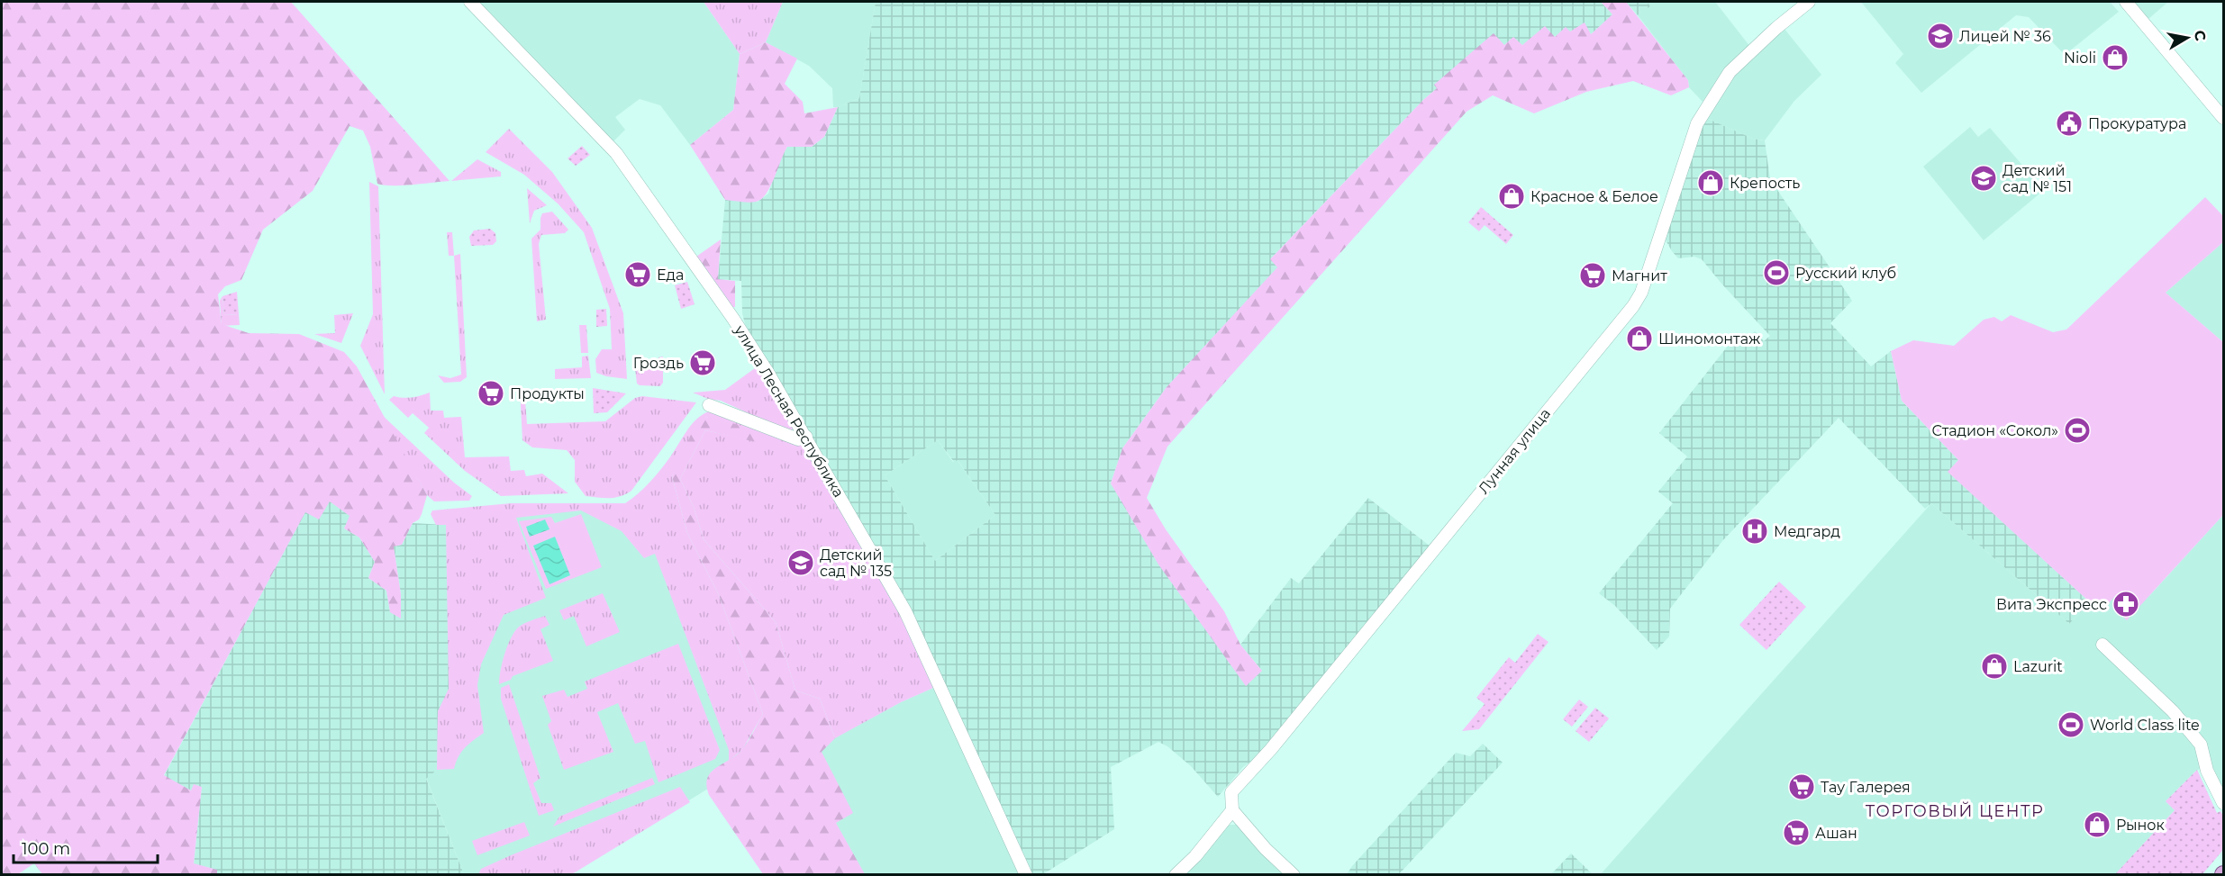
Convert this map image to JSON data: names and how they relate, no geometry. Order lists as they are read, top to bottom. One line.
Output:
{"streets":{"street":["улица Лесная Республика","Лунная улица"]},"districts":["ТОРГОВЫЙ ЦЕНТР"],"places":{"school or university":["Лицей № 36","Детский сад № 151","Детский сад № 135"],"shop":["Nioli","Крепость","Красное & Белое","Шиномонтаж","Lazurit","Рынок"],"public building":["Прокуратура"],"sports":["Русский клуб","Стадион «Сокол»","World Class lite"],"supermarket":["Еда","Магнит","Гроздь","Продукты","Тау Галерея","Ашан"],"hospital":["Медгард"],"pharmacy":["Вита Экспресс"]},"scale_bar":"100 m","north":"right"}
